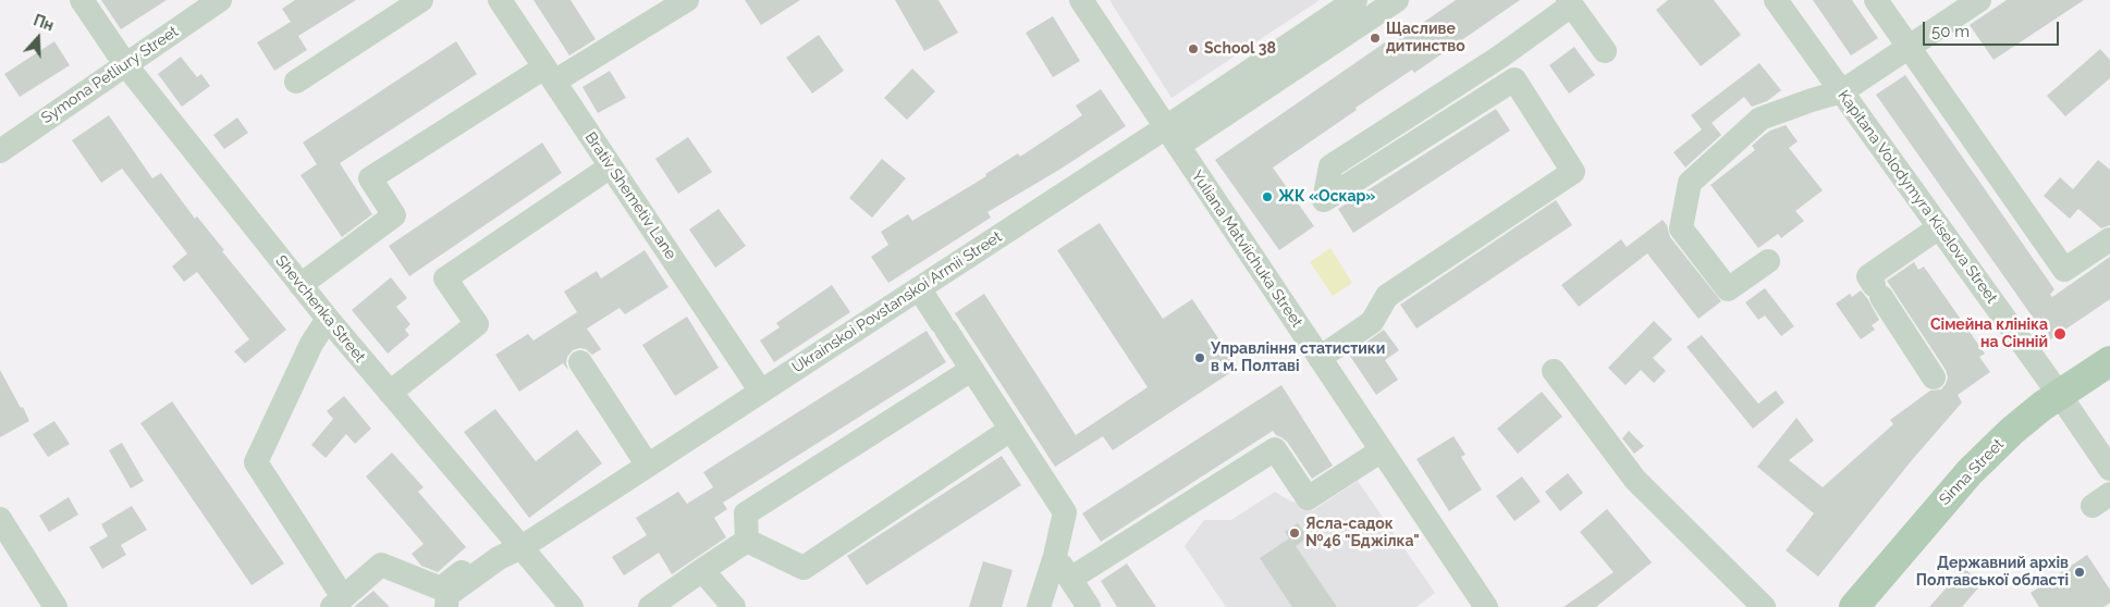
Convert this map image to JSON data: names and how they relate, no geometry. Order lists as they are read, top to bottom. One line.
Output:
{"streets":{"main road":["Sinna Street"],"street":["Symona Petliury Street","Brativ Shemetiv Lane","Kapitana Volodymyra Kiselova Street","Yuliana Matviichuka Street","Ukrainskoi Povstanskoi Armii Street","Shevchenka Street"]},"crossings":[["Symona Petliury Street","Shevchenka Street"],["Brativ Shemetiv Lane","Ukrainskoi Povstanskoi Armii Street"],["Kapitana Volodymyra Kiselova Street","Sinna Street"],["Yuliana Matviichuka Street","Ukrainskoi Povstanskoi Armii Street"],["Ukrainskoi Povstanskoi Armii Street","Shevchenka Street"]],"places":["Щасливе дитинство","School 38","ЖК «Оскар»","Сімейна клініка на Сінній","Управління статистики в м. Полтаві","Ясла-садок №46 \"Бджілка\"","Державний архів Полтавської області"],"scale_bar":"50 m","north":"top"}
